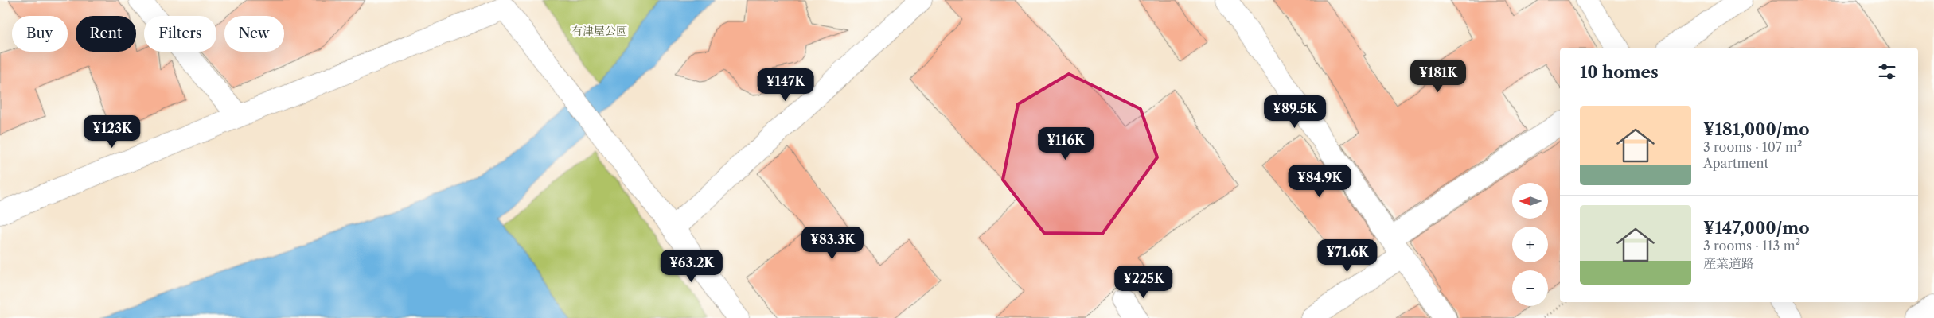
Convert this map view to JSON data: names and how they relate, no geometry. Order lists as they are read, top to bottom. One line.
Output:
{"parks":["有津屋公園"],"north":"left","page":{"chip":["Buy","Rent","Filters","New"],"heading":"10 homes","price":["¥181K","¥147K","¥89.5K","¥123K","¥116K","¥84.9K","¥83.3K","¥71.6K","¥63.2K","¥225K"],"list":[{"name":"¥181,000/mo","note":"3 rooms · 107 m² · Apartment"},{"name":"¥147,000/mo","note":"3 rooms · 113 m² · 産業道路"}],"map_buttons":["+","−"]}}
